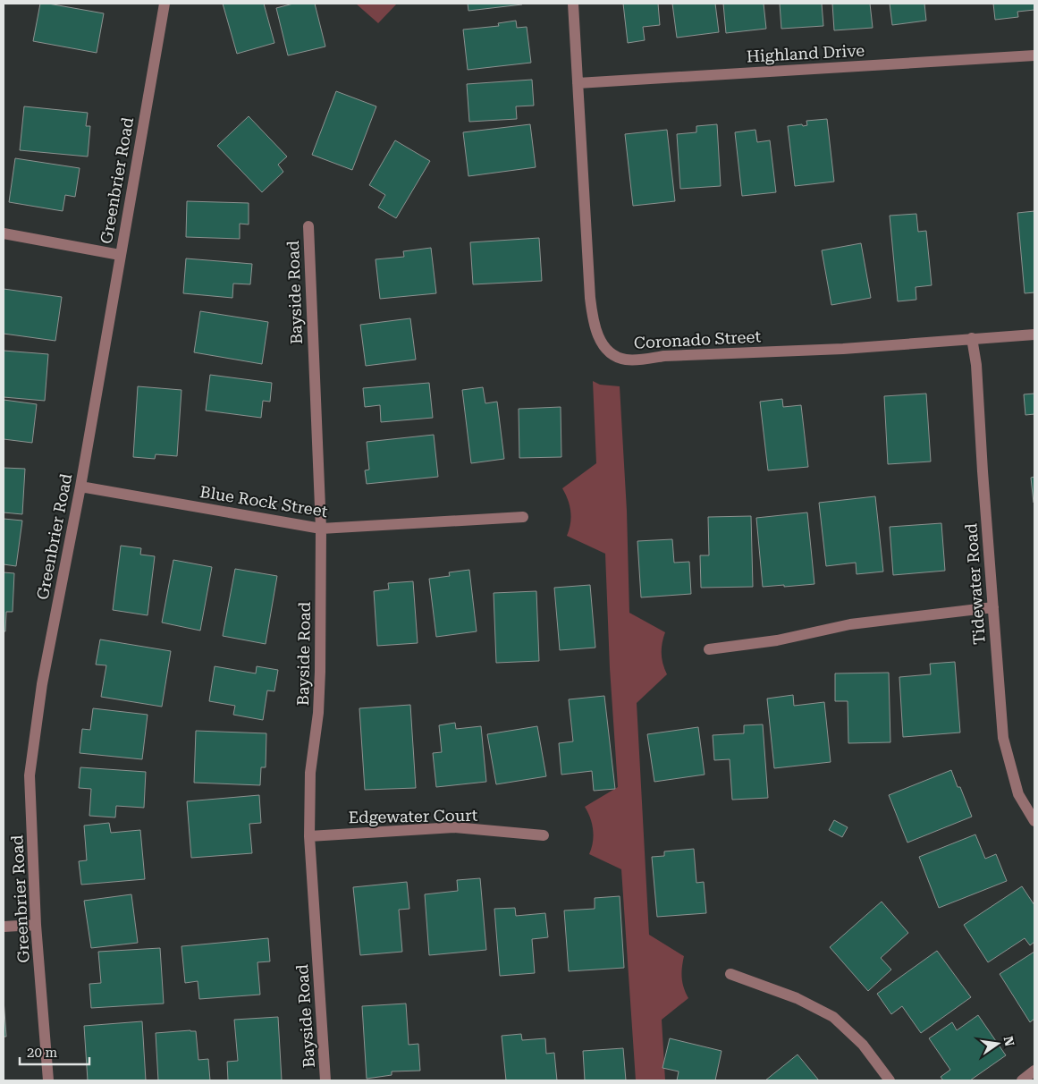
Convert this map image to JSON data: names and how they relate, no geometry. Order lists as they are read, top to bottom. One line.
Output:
{"streets":{"street":["Highland Drive","Greenbrier Road","Bayside Road","Coronado Street","Blue Rock Street","Tidewater Road","Edgewater Court"]},"crossings":[["Highland Drive","Coronado Street"],["Greenbrier Road","Blue Rock Street"],["Bayside Road","Blue Rock Street"],["Bayside Road","Edgewater Court"],["Coronado Street","Tidewater Road"]],"scale_bar":"20 m","north":"right"}
